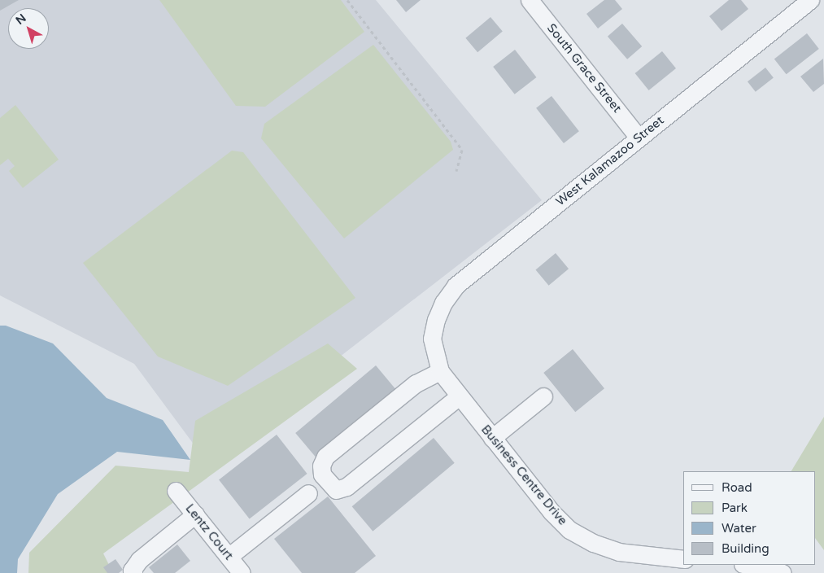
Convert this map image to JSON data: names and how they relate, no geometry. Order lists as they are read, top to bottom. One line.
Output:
{"streets":{"street":["South Grace Street","West Kalamazoo Street","Business Centre Drive","Lentz Court"]},"crossings":[["South Grace Street","West Kalamazoo Street"],["West Kalamazoo Street","Business Centre Drive"]],"legend":["Road","Park","Water","Building"],"north":"top left"}
